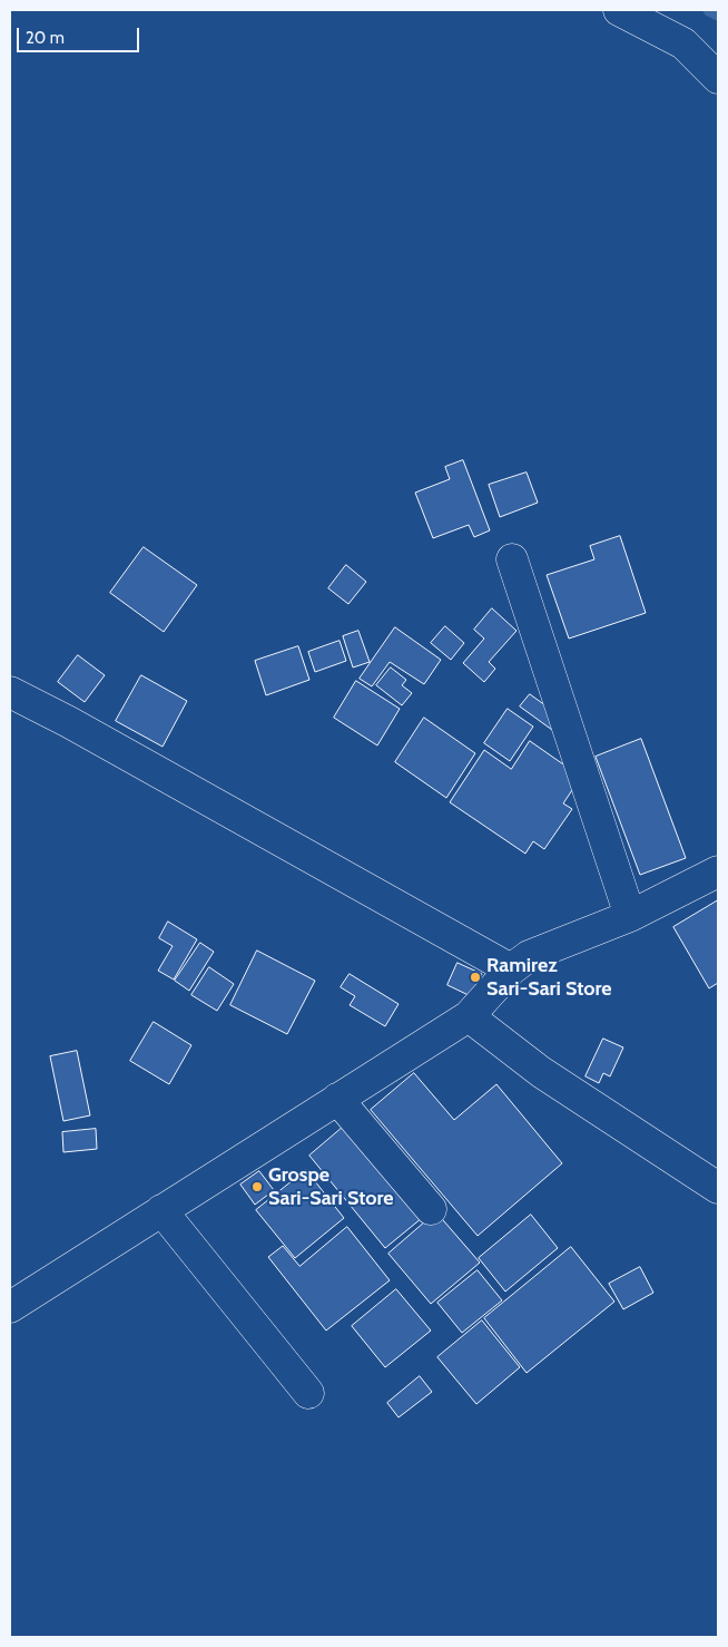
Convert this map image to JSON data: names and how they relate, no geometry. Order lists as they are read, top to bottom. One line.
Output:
{"places":["Ramirez Sari-Sari Store","Grospe Sari-Sari Store"],"scale_bar":"20 m"}
